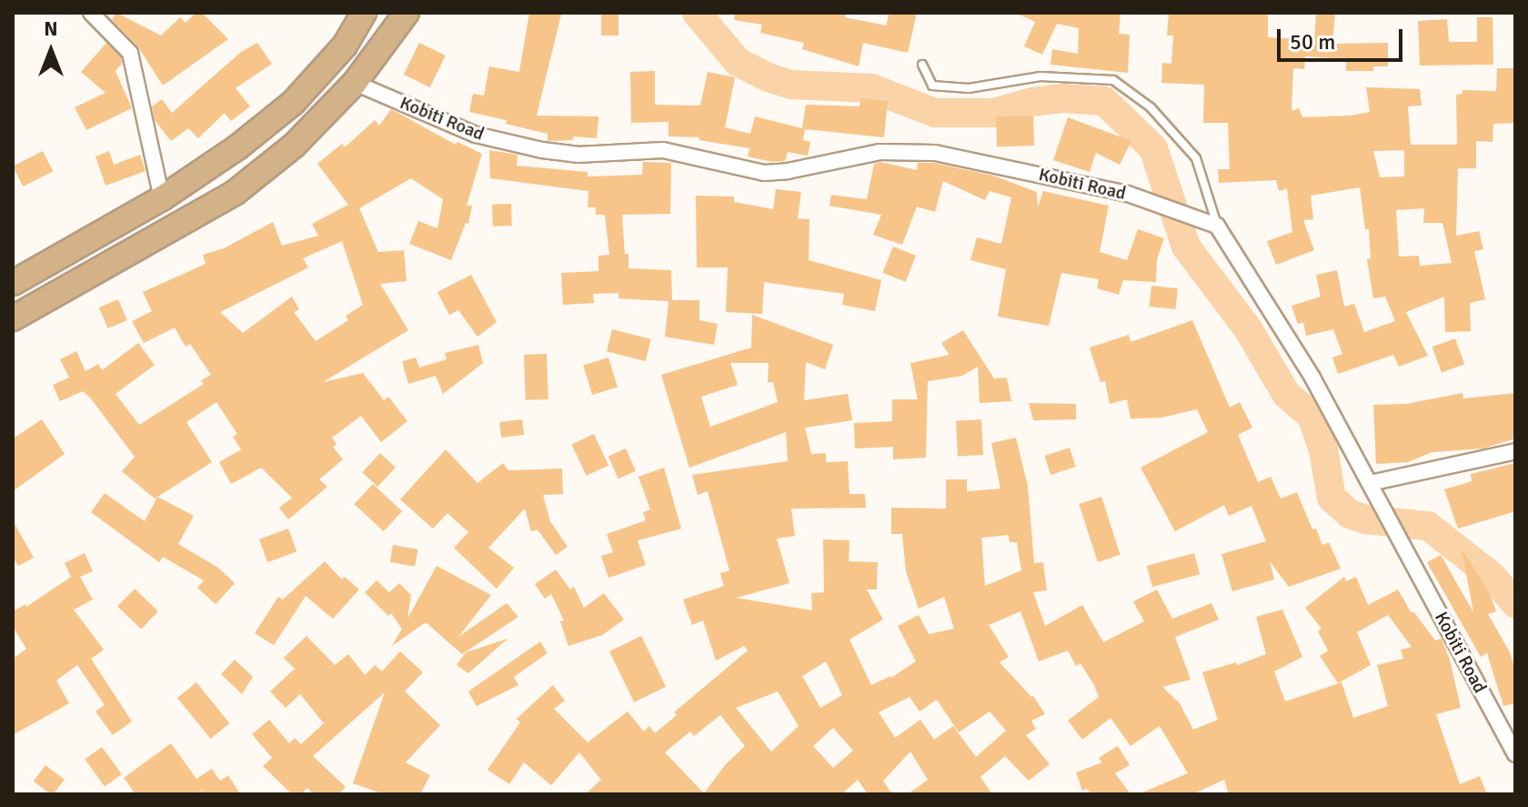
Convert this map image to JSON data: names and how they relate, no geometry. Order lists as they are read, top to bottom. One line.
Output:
{"streets":{"street":["Kobiti Road"]},"scale_bar":"50 m","north":"top"}
